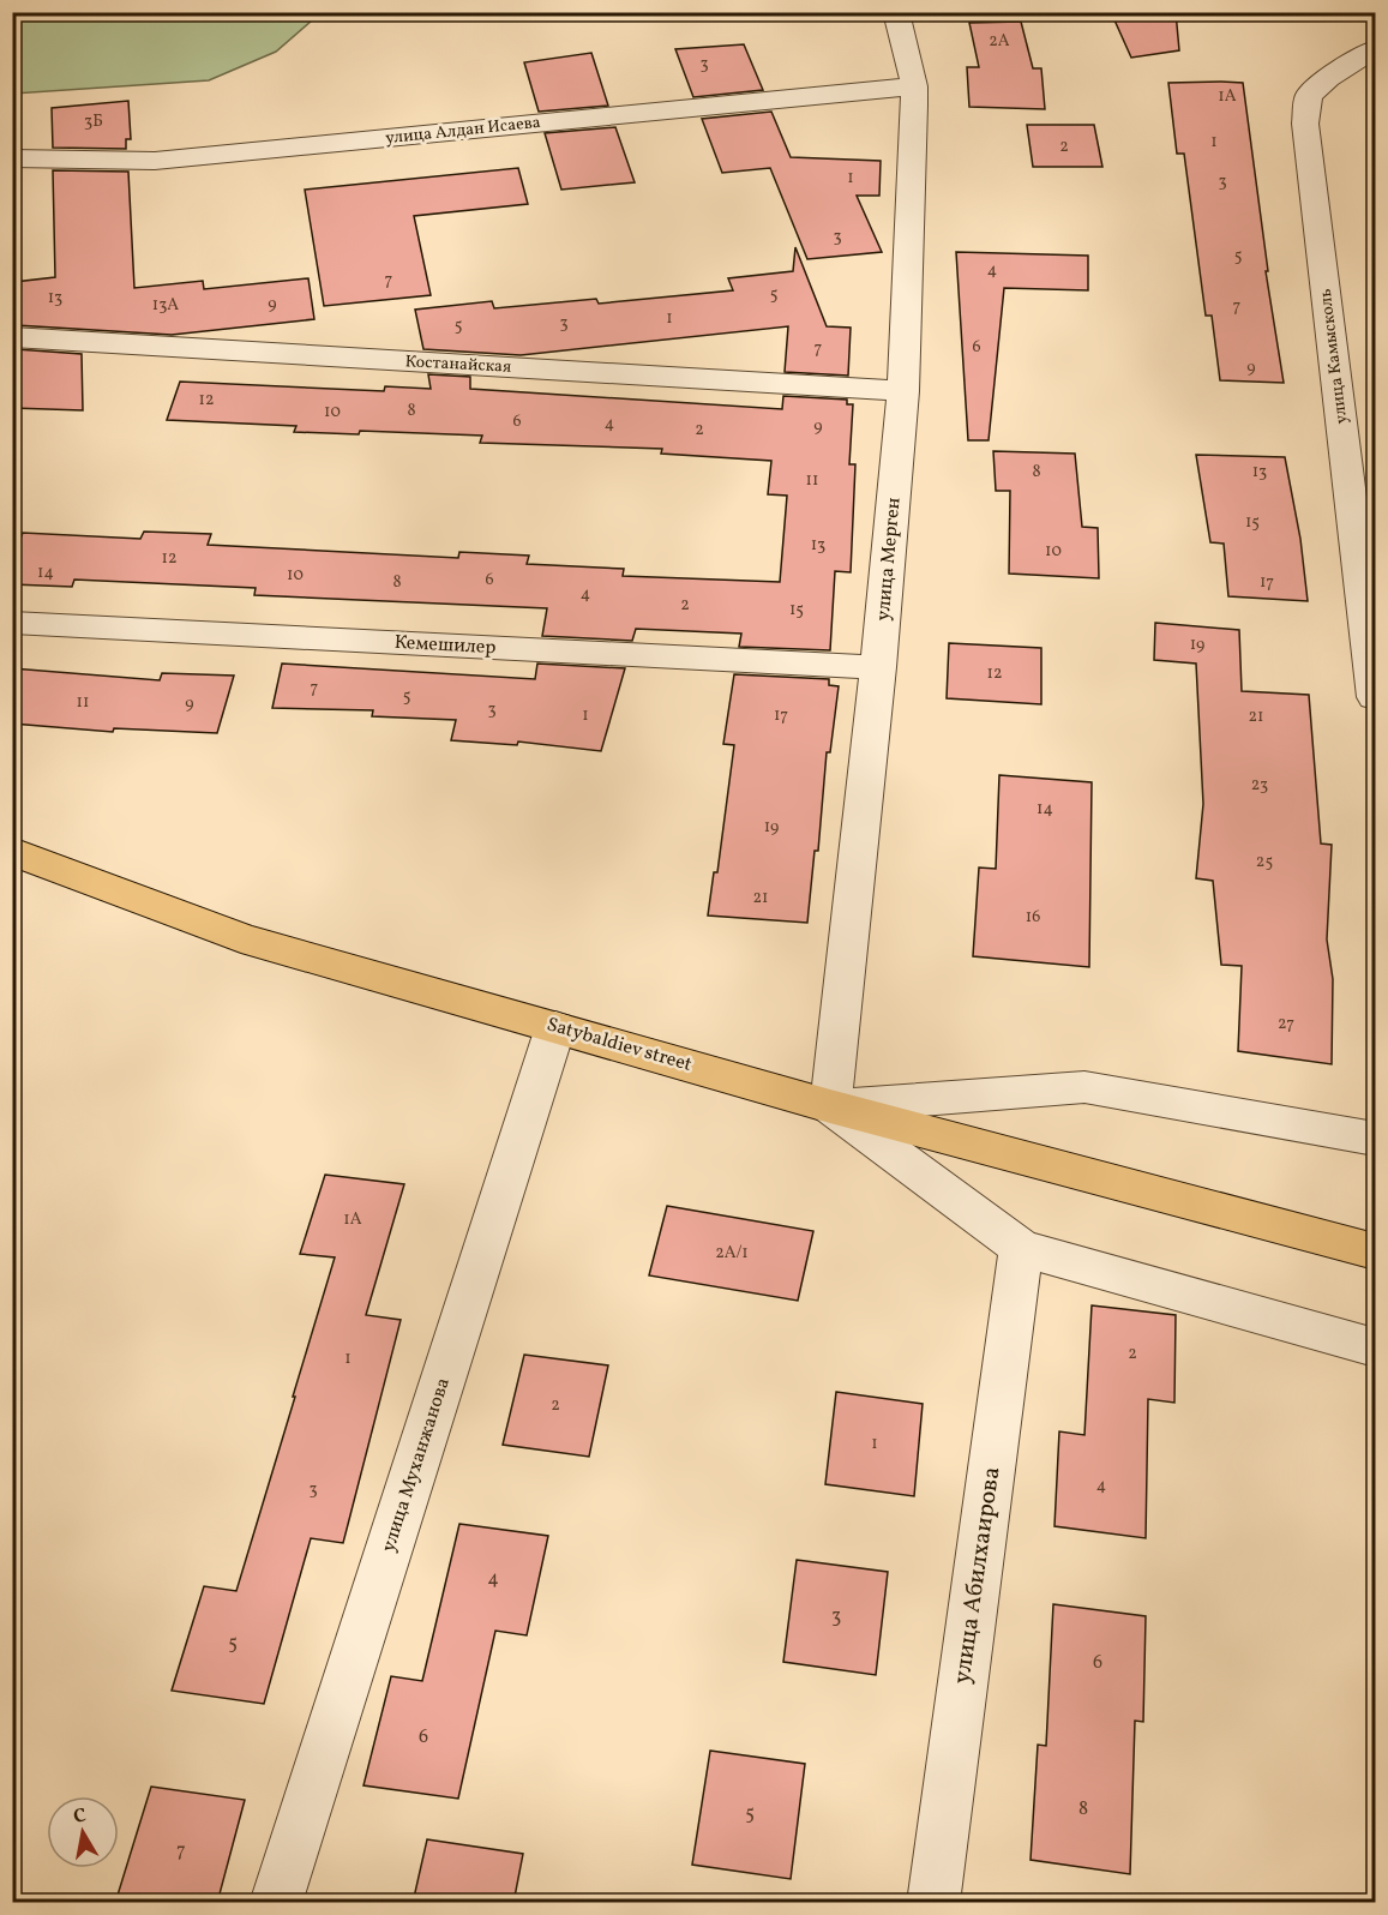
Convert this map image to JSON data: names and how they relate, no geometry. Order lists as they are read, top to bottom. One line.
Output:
{"streets":{"main road":["Satybaldiev street"],"street":["улица Алдан Исаева","улица Камысколь","Костанайская","улица Мерген","Кемешилер","улица Муханжанова","улица Абилхаирова"]},"crossings":[["улица Алдан Исаева","улица Мерген"],["Костанайская","улица Мерген"],["улица Мерген","Кемешилер"],["улица Мерген","Satybaldiev street"],["Satybaldiev street","улица Муханжанова"]],"house_numbers":["2А","3","1А","3Б","1","2","1","3","3","5","4","7","5","13","9","13А","7","1","3","5","6","7","9","12","8","10","6","4","9","2","8","13","11","15","13","10","12","14","10","6","8","17","4","2","15","19","12","7","5","11","9","3","1","17","21","23","14","19","25","21","16","27","1А","2А/1","2","1","2","1","4","3","4","3","5","6","6","8","5","7"],"north":"top"}
